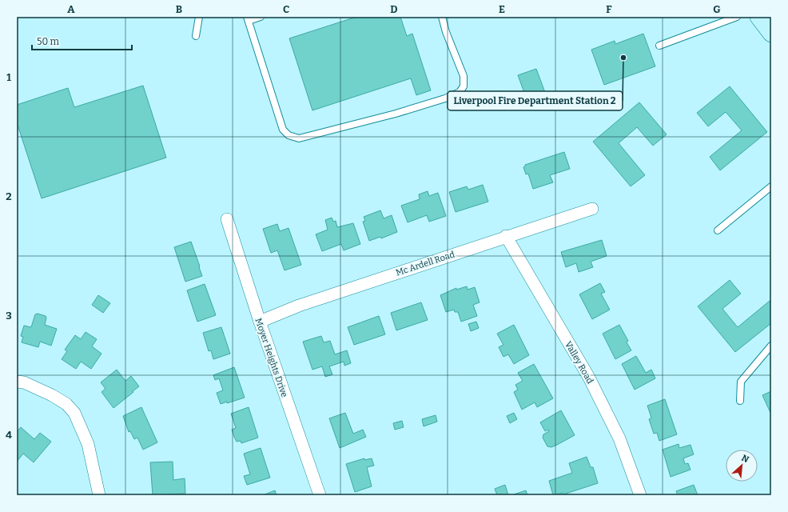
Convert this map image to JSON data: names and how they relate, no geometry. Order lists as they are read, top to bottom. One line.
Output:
{"streets":{"street":["Mc Ardell Road","Moyer Heights Drive","Valley Road"]},"crossings":[["Mc Ardell Road","Moyer Heights Drive"],["Mc Ardell Road","Valley Road"]],"places":["Liverpool Fire Department Station 2"],"scale_bar":"50 m","north":"top right","grid":{"columns":["A","B","C","D","E","F","G"],"rows":["1","2","3","4"]}}
